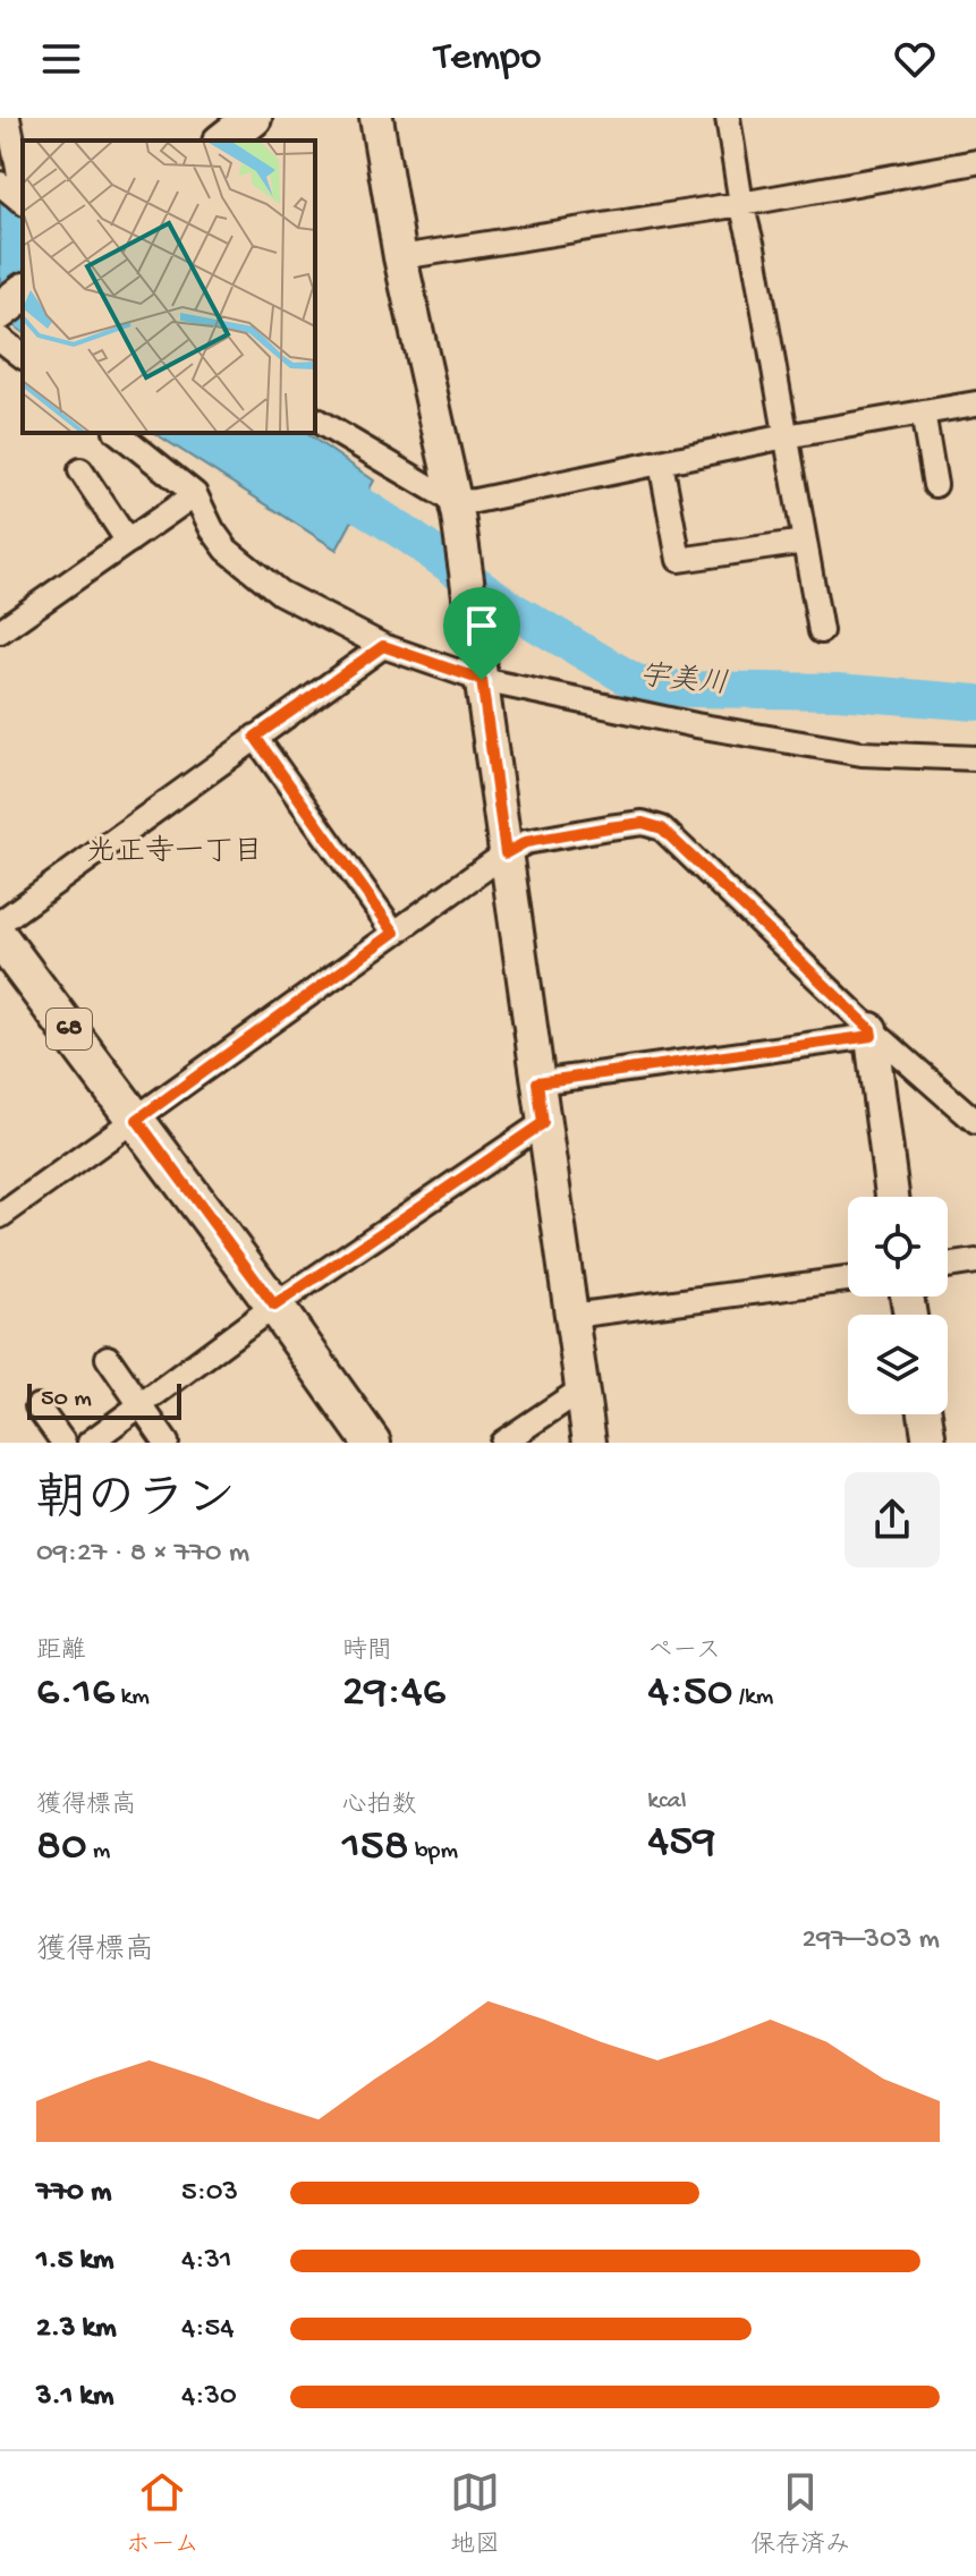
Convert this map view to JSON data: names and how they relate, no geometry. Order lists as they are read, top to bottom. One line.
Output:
{"streets":{"main road":["68"]},"districts":["光正寺一丁目"],"water":["宇美川"],"scale_bar":"50 m","page":{"header":"Tempo","scale":"50 m","heading":["朝のラン","09:27 · 8 × 770 m"],"stats":[["距離","6.16 km"],["時間","29:46"],["ペース","4:50 /km"],["獲得標高","80 m"],["心拍数","158 bpm"],["kcal","459"]],"chart":["獲得標高","297–303 m"],"list":[{"name":"770 m","note":"5:03"},{"name":"1.5 km","note":"4:31"},{"name":"2.3 km","note":"4:54"},{"name":"3.1 km","note":"4:30"}],"tabs":["ホーム","地図","保存済み"]}}
